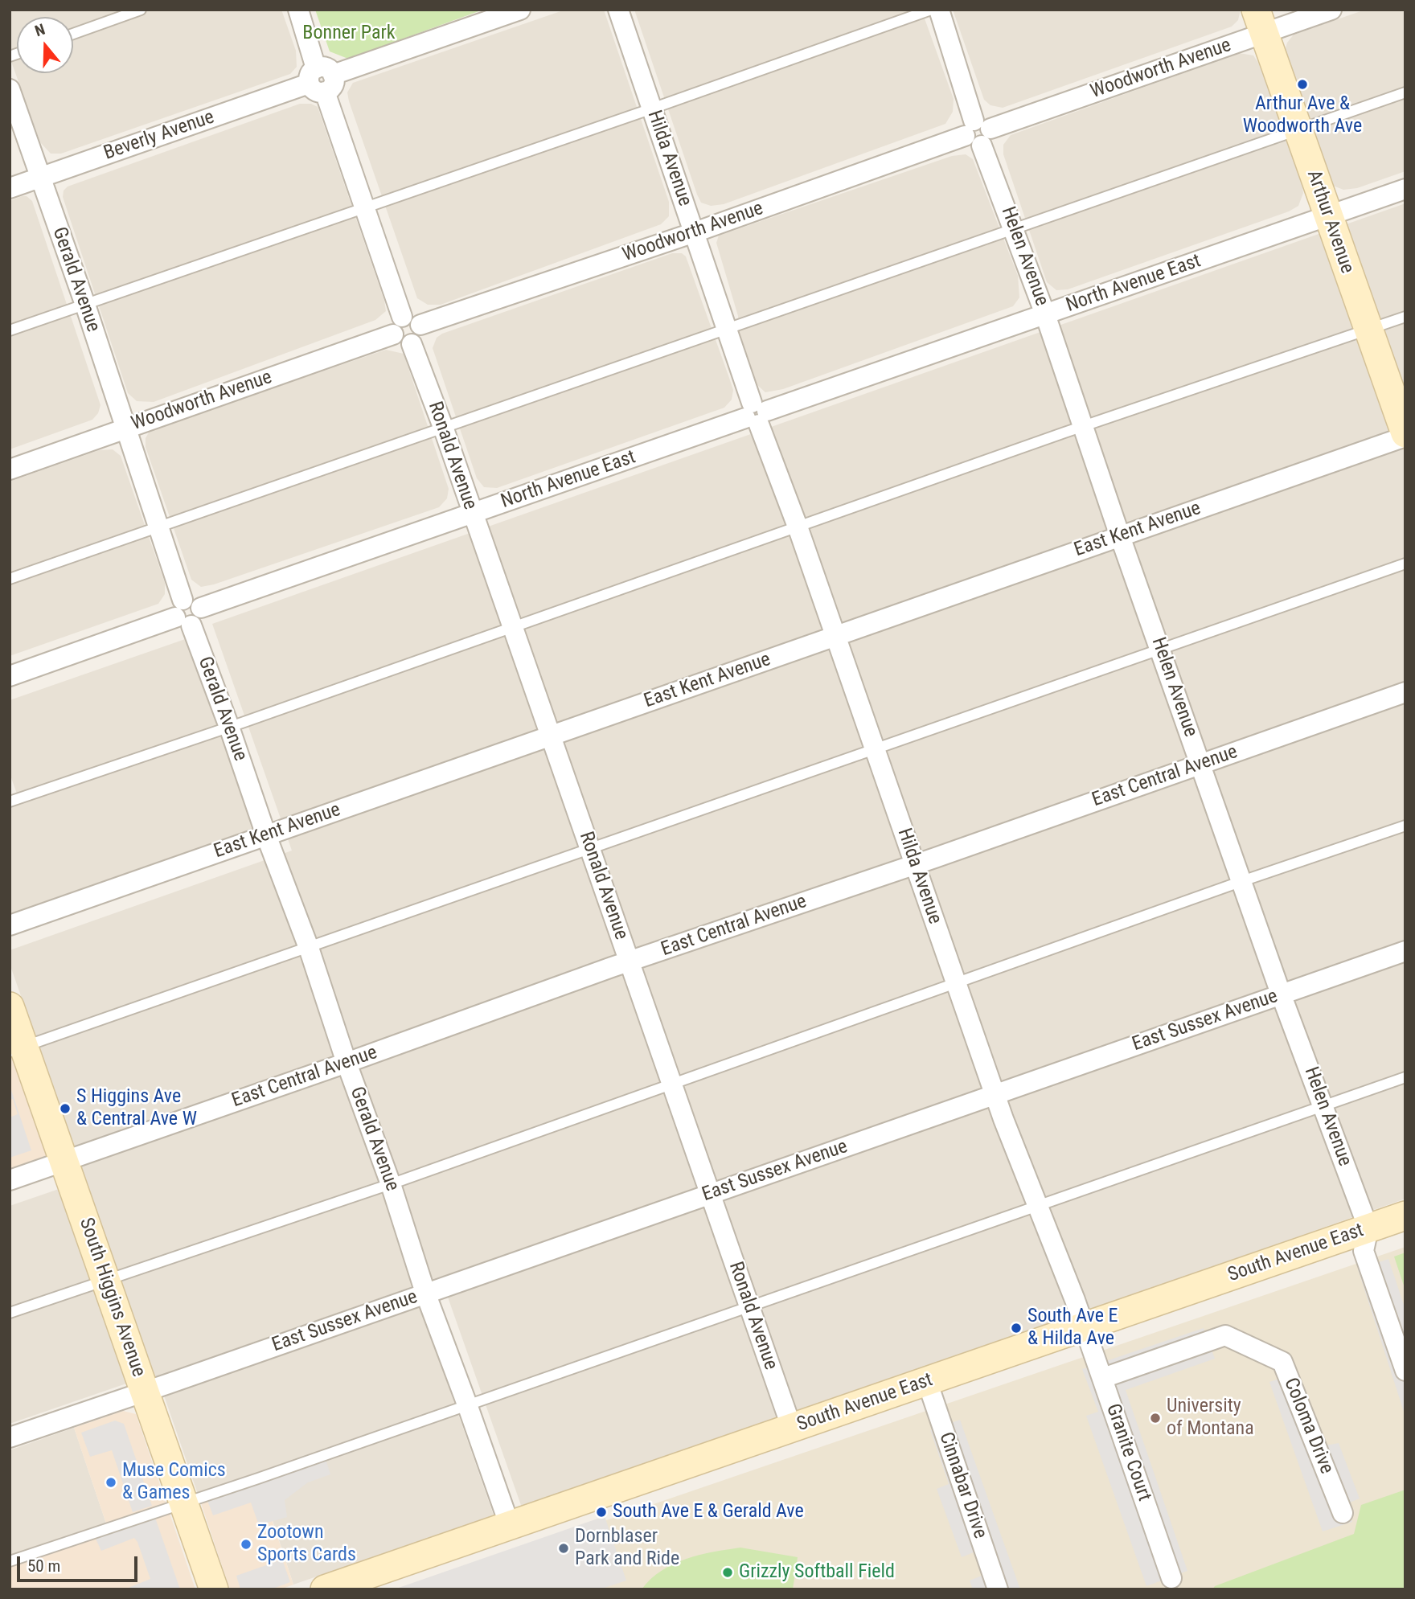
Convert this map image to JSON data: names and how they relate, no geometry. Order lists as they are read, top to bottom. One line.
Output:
{"streets":{"street":["Woodworth Avenue","Beverly Avenue","Hilda Avenue","Arthur Avenue","Helen Avenue","Gerald Avenue","North Avenue East","Ronald Avenue","East Kent Avenue","East Central Avenue","East Sussex Avenue","South Avenue East","South Higgins Avenue","Coloma Drive","Granite Court","Cinnabar Drive"]},"crossings":[["Woodworth Avenue","Hilda Avenue"],["Woodworth Avenue","Arthur Avenue"],["Woodworth Avenue","Helen Avenue"],["Woodworth Avenue","Gerald Avenue"],["Woodworth Avenue","Ronald Avenue"],["Beverly Avenue","Gerald Avenue"],["Hilda Avenue","North Avenue East"],["Hilda Avenue","East Kent Avenue"],["Hilda Avenue","East Central Avenue"],["Hilda Avenue","East Sussex Avenue"],["Hilda Avenue","South Avenue East"],["Hilda Avenue","Granite Court"],["Arthur Avenue","North Avenue East"],["Arthur Avenue","East Kent Avenue"],["Helen Avenue","North Avenue East"],["Helen Avenue","East Kent Avenue"],["Helen Avenue","East Central Avenue"],["Helen Avenue","East Sussex Avenue"],["Helen Avenue","South Avenue East"],["Gerald Avenue","North Avenue East"],["Gerald Avenue","East Kent Avenue"],["Gerald Avenue","East Central Avenue"],["Gerald Avenue","East Sussex Avenue"],["Gerald Avenue","South Avenue East"],["North Avenue East","Ronald Avenue"],["Ronald Avenue","East Kent Avenue"],["Ronald Avenue","East Central Avenue"],["Ronald Avenue","East Sussex Avenue"],["Ronald Avenue","South Avenue East"],["East Central Avenue","South Higgins Avenue"],["East Sussex Avenue","South Higgins Avenue"],["South Avenue East","Granite Court"],["South Avenue East","Cinnabar Drive"],["Coloma Drive","Granite Court"]],"parks":["Bonner Park"],"places":["Arthur Ave & Woodworth Ave","S Higgins Ave & Central Ave W","South Ave E & Hilda Ave","University of Montana","Muse Comics & Games","South Ave E & Gerald Ave","Zootown Sports Cards","Dornblaser Park and Ride","Grizzly Softball Field"],"scale_bar":"50 m","north":"top"}
